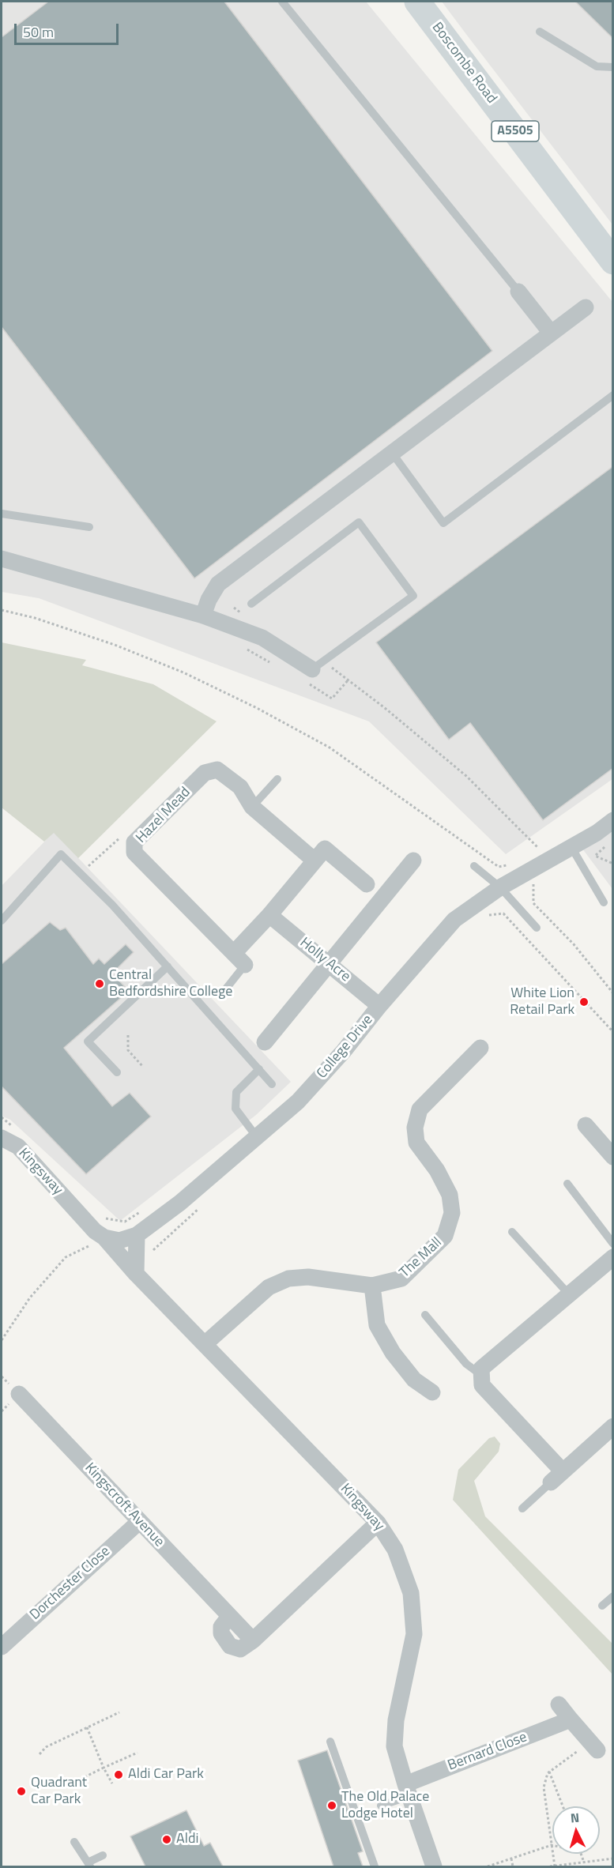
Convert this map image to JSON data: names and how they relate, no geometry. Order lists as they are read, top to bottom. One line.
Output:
{"streets":{"main road":["Boscombe Road","A5505"],"street":["Hazel Mead","Holly Acre","College Drive","Kingsway","The Mall","Kingscroft Avenue","Dorchester Close","Bernard Close"]},"crossings":[["Holly Acre","College Drive"],["College Drive","Kingsway"],["Kingsway","The Mall"],["Kingsway","Kingscroft Avenue"],["Kingsway","Bernard Close"],["Kingscroft Avenue","Dorchester Close"]],"places":["Central Bedfordshire College","White Lion Retail Park","Aldi Car Park","Quadrant Car Park","The Old Palace Lodge Hotel","Aldi"],"scale_bar":"50 m","north":"top"}
